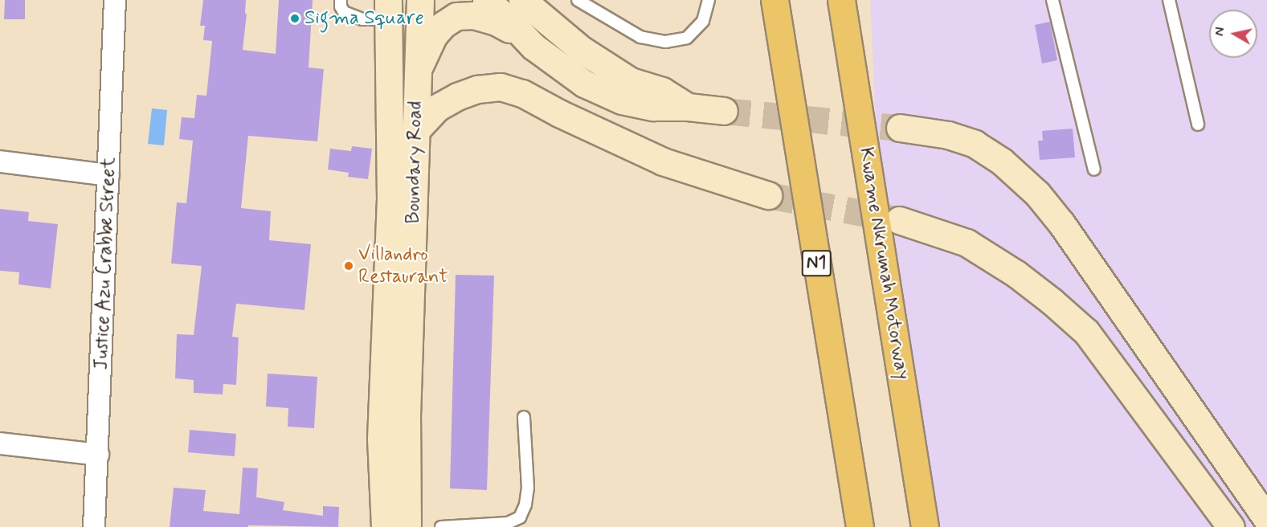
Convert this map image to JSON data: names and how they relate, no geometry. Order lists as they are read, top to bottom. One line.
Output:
{"streets":{"highway":["N1","Kwame Nkrumah Motorway"],"main road":["Boundary Road"],"street":["Justice Azu Crabbe Street"]},"places":["Sigma Square","Villandro Restaurant"],"north":"left"}
